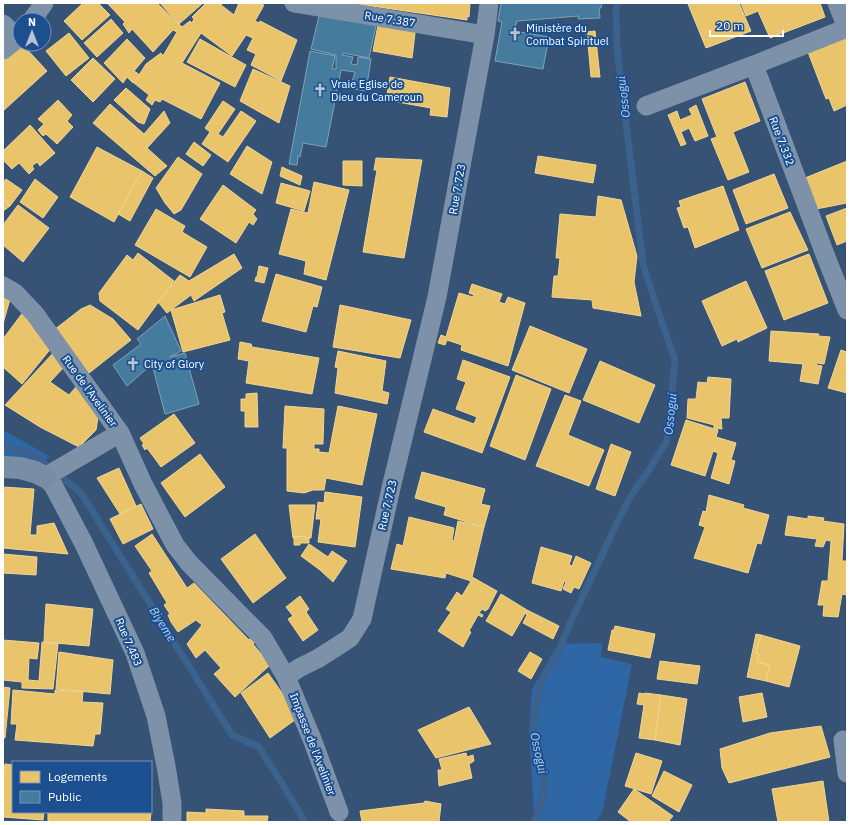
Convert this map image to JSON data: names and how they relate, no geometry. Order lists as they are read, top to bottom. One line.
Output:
{"streets":{"street":["Rue 7.387","Rue 7.332","Rue 7.723","Rue de l'Avelinier","Rue 7.483","Impasse de l'Avelinier"]},"crossings":[["Rue 7.387","Rue 7.723"],["Rue 7.723","Impasse de l'Avelinier"],["Rue de l'Avelinier","Rue 7.483"]],"water":["Ossogui","Biyeme"],"places":{"church":["Ministère du Combat Spirituel","Vraie Eglise de Dieu du Cameroun","City of Glory"]},"legend":["Logements","Public"],"scale_bar":"20 m","north":"top"}
